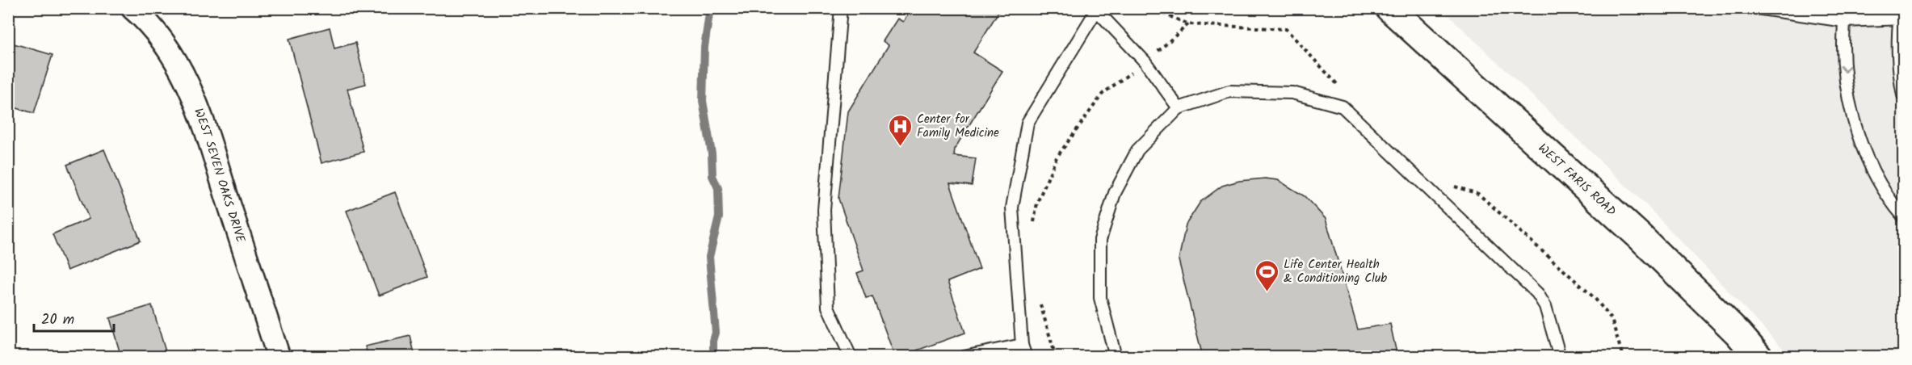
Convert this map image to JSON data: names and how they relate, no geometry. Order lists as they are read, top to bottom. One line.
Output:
{"streets":{"main road":["WEST FARIS ROAD"],"street":["WEST SEVEN OAKS DRIVE"]},"places":{"hospital":["Center for Family Medicine"],"sports":["Life Center Health & Conditioning Club"]},"scale_bar":"20 m"}
